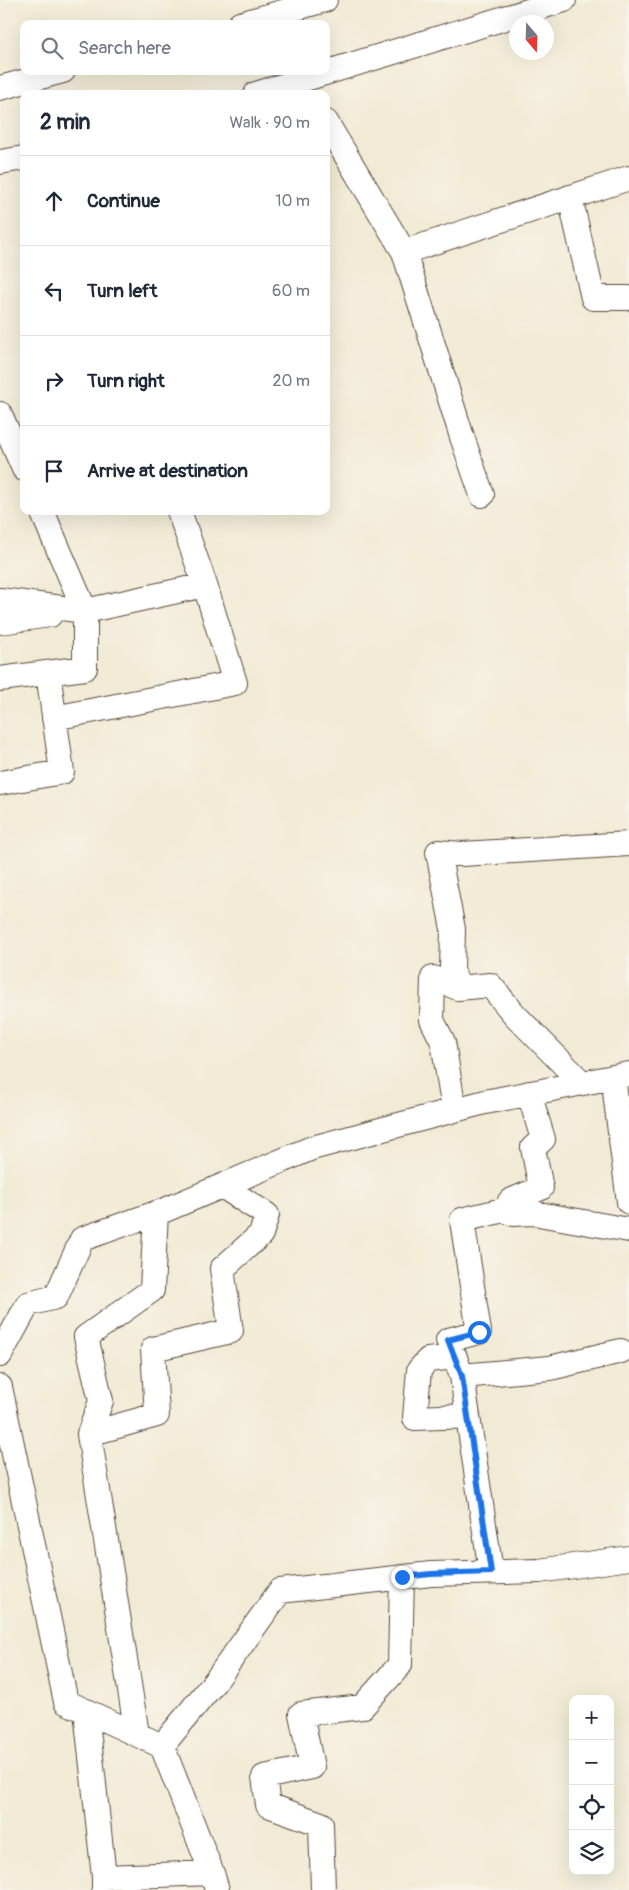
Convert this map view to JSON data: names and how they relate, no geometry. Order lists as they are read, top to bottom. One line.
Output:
{"north":"bottom","page":{"search":"Search here","heading":["2 min","Walk · 90 m"],"list":[["Continue","10 m"],["Turn left","60 m"],["Turn right","20 m"],"Arrive at destination"],"map_buttons":["+","−"]}}
